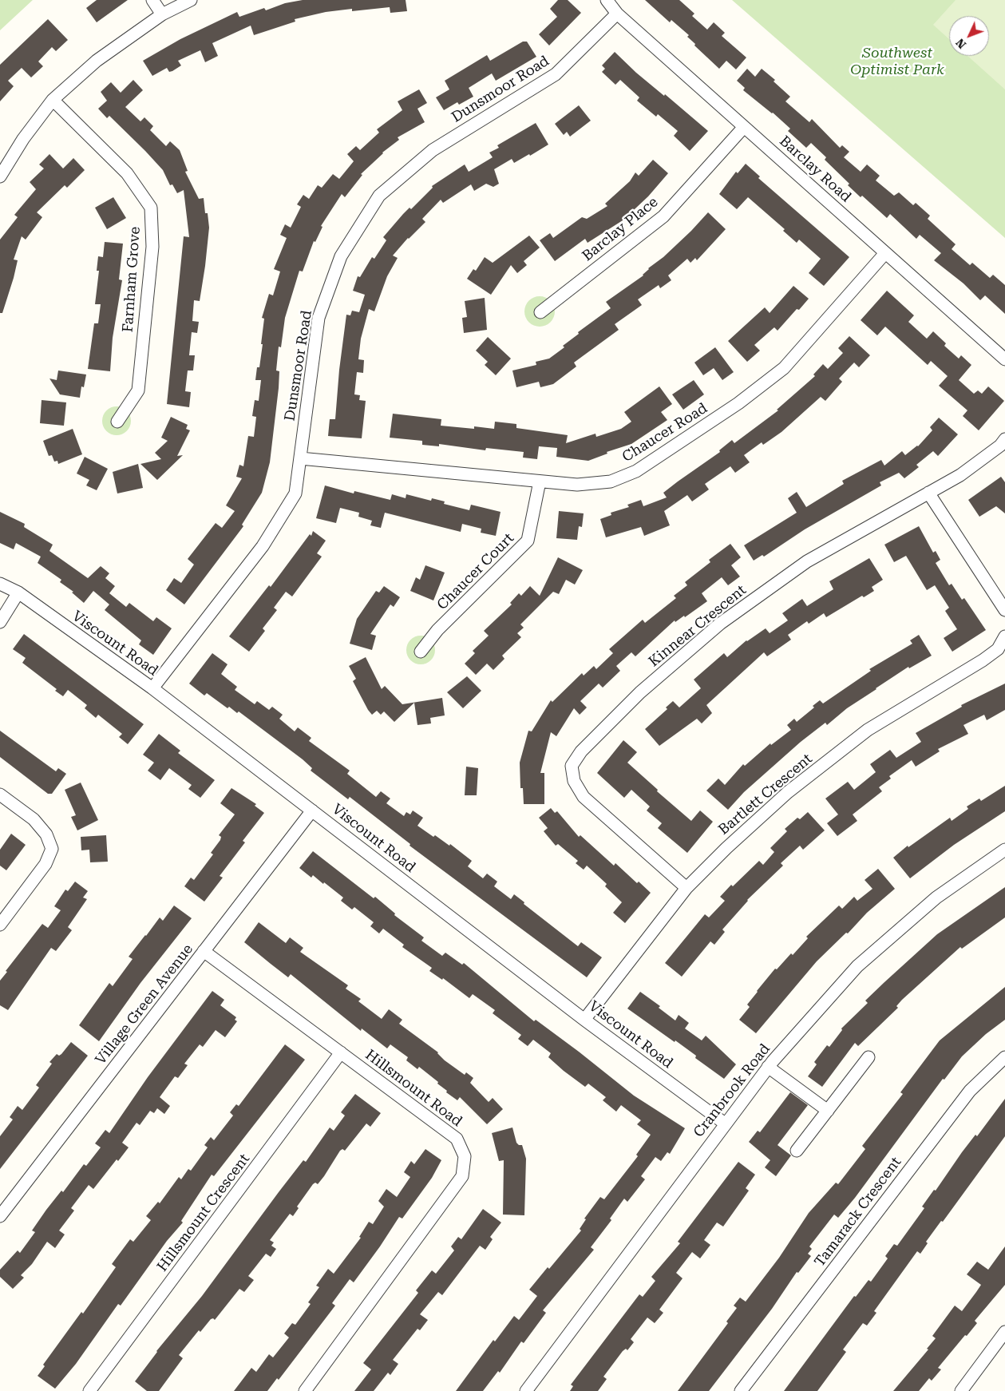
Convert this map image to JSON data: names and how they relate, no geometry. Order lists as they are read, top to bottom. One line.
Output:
{"streets":{"street":["Dunsmoor Road","Barclay Road","Barclay Place","Farnham Grove","Chaucer Road","Chaucer Court","Kinnear Crescent","Viscount Road","Bartlett Crescent","Village Green Avenue","Hillsmount Road","Cranbrook Road","Tamarack Crescent","Hillsmount Crescent"]},"crossings":[["Dunsmoor Road","Barclay Road"],["Dunsmoor Road","Chaucer Road"],["Dunsmoor Road","Viscount Road"],["Barclay Road","Barclay Place"],["Barclay Road","Chaucer Road"],["Chaucer Road","Chaucer Court"],["Kinnear Crescent","Bartlett Crescent"],["Viscount Road","Bartlett Crescent"],["Viscount Road","Village Green Avenue"],["Viscount Road","Cranbrook Road"],["Village Green Avenue","Hillsmount Road"],["Hillsmount Road","Hillsmount Crescent"]],"parks":["Southwest Optimist Park"],"north":"bottom left"}
